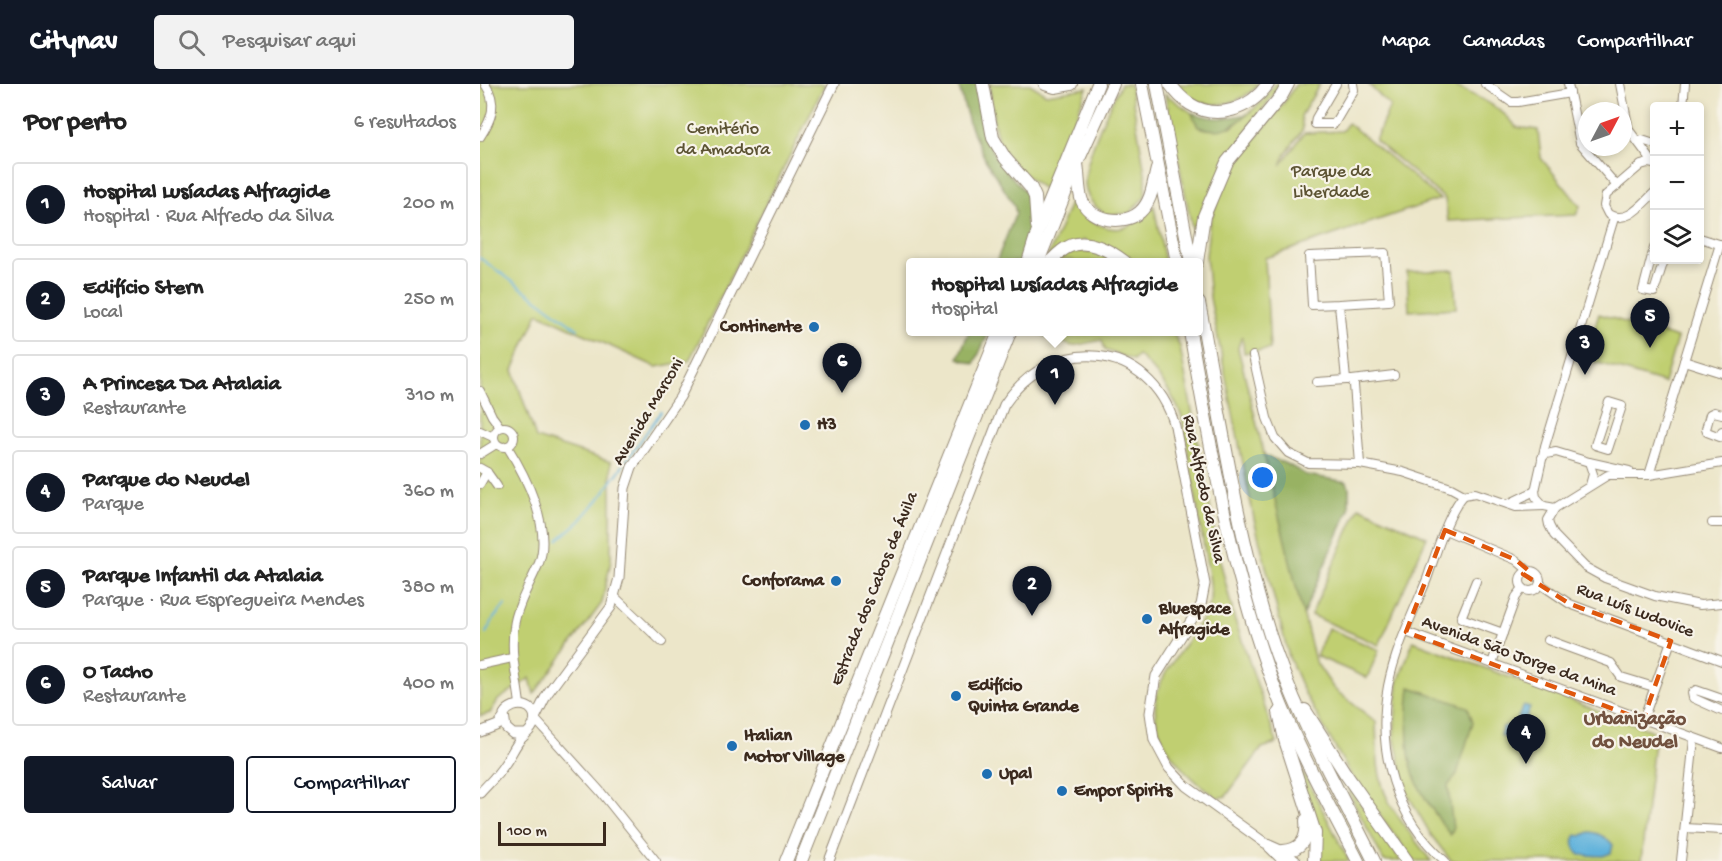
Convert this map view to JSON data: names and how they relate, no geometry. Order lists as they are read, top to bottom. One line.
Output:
{"streets":{"highway":["Estrada dos Cabos de Ávila"],"street":["Avenida Marconi","Rua Alfredo da Silva","Rua Luís Ludovice","Avenida São Jorge da Mina"]},"districts":["Urbanização do Neudel"],"parks":["Cemitério da Amadora","Parque da Liberdade"],"places":["Continente","H3","Conforama","Bluespace Alfragide","Edifício Quinta Grande","Italian Motor Village","Upal","Empor Spirits"],"scale_bar":"100 m","north":"top right","page":{"header":"Citynav","search":"Pesquisar aqui","nav":["Mapa","Camadas","Compartilhar"],"heading":["Por perto","6 resultados"],"map_buttons":["+","−"],"list":[{"mark":"1","name":"Hospital Lusíadas Alfragide","note":"Hospital · Rua Alfredo da Silva","value":"200 m"},{"mark":"2","name":"Edifício Stern","note":"Local","value":"250 m"},{"mark":"3","name":"A Princesa Da Atalaia","note":"Restaurante","value":"310 m"},{"mark":"4","name":"Parque do Neudel","note":"Parque","value":"360 m"},{"mark":"5","name":"Parque Infantil da Atalaia","note":"Parque · Rua Espregueira Mendes","value":"380 m"},{"mark":"6","name":"O Tacho","note":"Restaurante","value":"400 m"}],"popup":["Hospital Lusíadas Alfragide","Hospital"],"pins":["5","3","6","1","2","4"],"buttons":["Salvar","Compartilhar"],"scale":"100 m"}}
